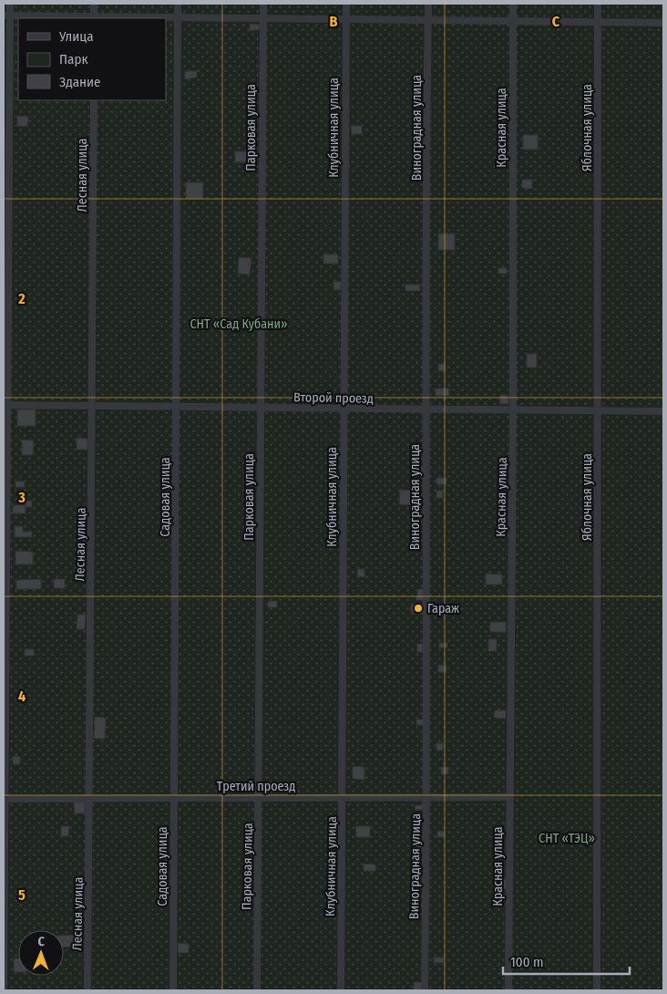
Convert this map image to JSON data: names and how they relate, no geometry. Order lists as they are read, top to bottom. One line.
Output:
{"streets":{"street":["Парковая улица","Клубничная улица","Виноградная улица","Красная улица","Яблочная улица","Лесная улица","Второй проезд","Садовая улица","Третий проезд"]},"crossings":[["Парковая улица","Второй проезд"],["Парковая улица","Третий проезд"],["Клубничная улица","Второй проезд"],["Клубничная улица","Третий проезд"],["Виноградная улица","Второй проезд"],["Виноградная улица","Третий проезд"],["Красная улица","Второй проезд"],["Красная улица","Третий проезд"],["Яблочная улица","Второй проезд"],["Лесная улица","Второй проезд"],["Лесная улица","Третий проезд"],["Второй проезд","Садовая улица"],["Садовая улица","Третий проезд"]],"parks":["СНТ «Сад Кубани»","СНТ «ТЭЦ»"],"places":["Гараж"],"legend":["Улица","Парк","Здание"],"scale_bar":"100 m","north":"top","grid":{"columns":["B","C"],"rows":["2","3","4","5"]}}
